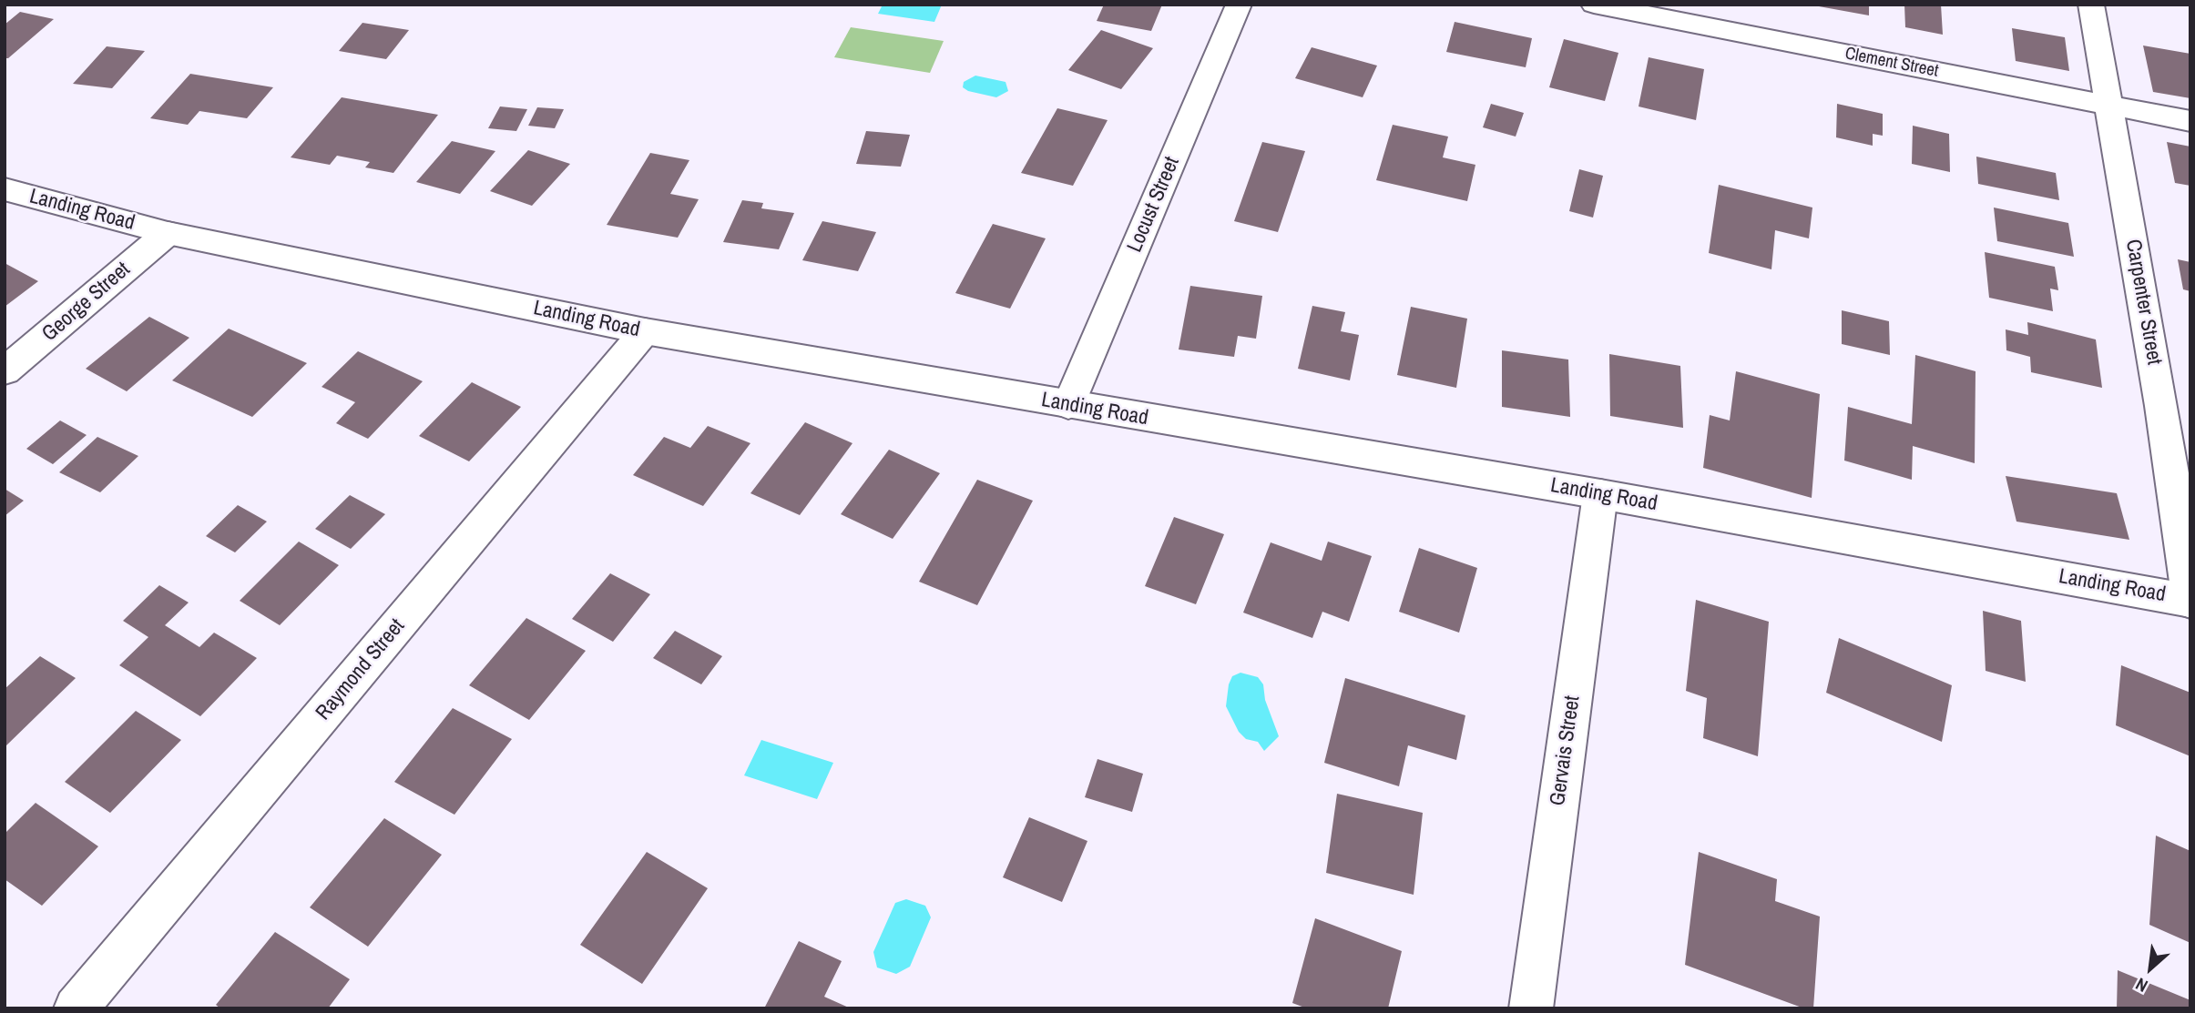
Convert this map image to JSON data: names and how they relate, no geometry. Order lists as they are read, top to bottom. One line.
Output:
{"streets":{"street":["Clement Street","Locust Street","Landing Road","George Street","Carpenter Street","Raymond Street","Gervais Street"]},"crossings":[["Clement Street","Carpenter Street"],["Locust Street","Landing Road"],["Landing Road","George Street"],["Landing Road","Carpenter Street"],["Landing Road","Raymond Street"],["Landing Road","Gervais Street"]],"north":"bottom left"}
